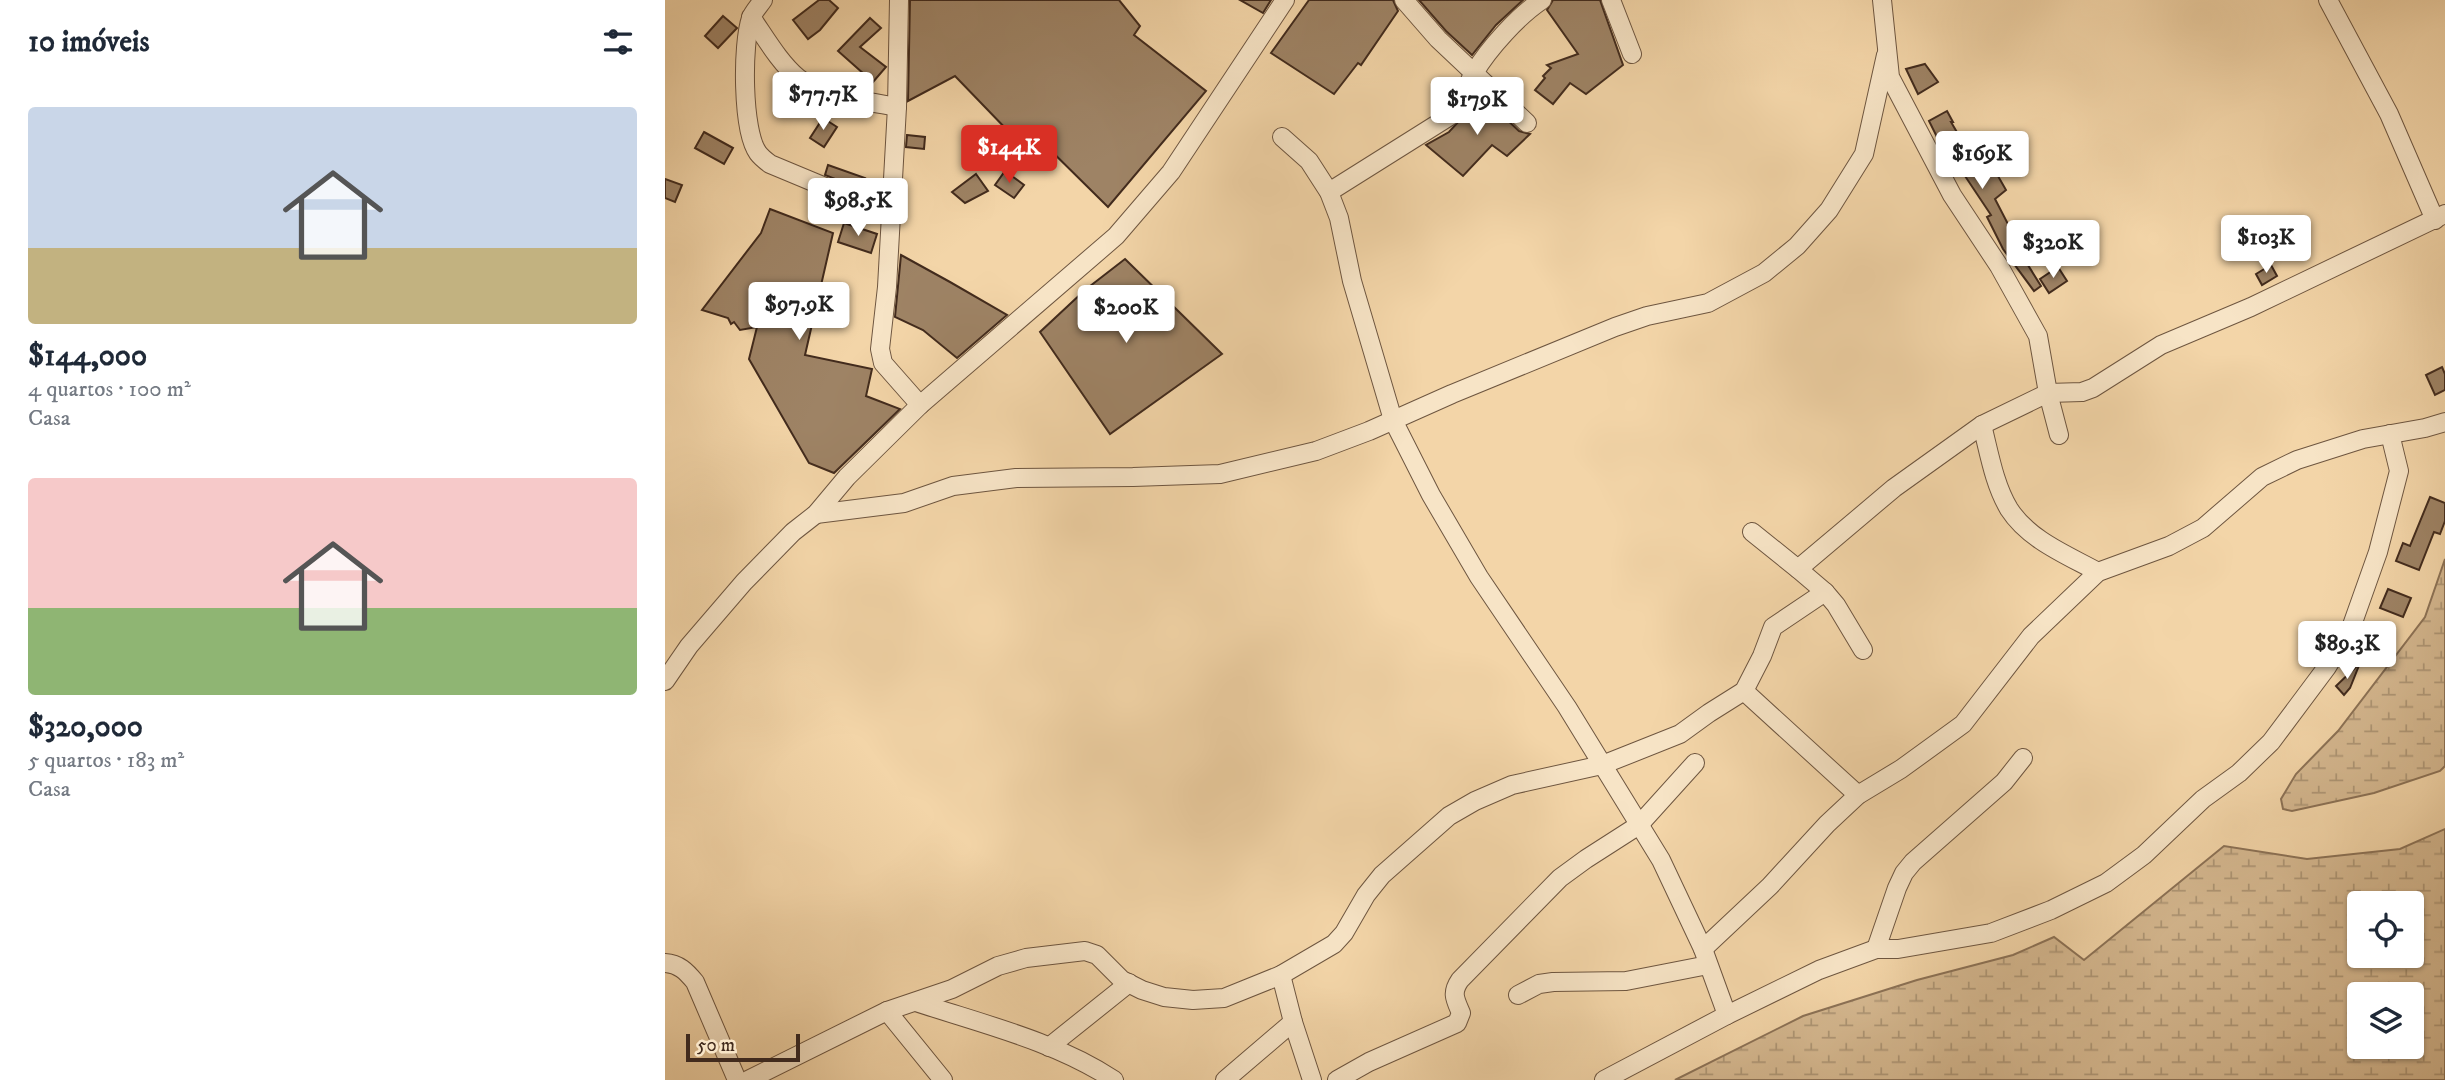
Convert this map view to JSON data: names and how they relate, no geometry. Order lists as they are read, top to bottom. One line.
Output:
{"scale_bar":"50 m","page":{"heading":"10 imóveis","price":["$77.7K","$179K","$144K","$169K","$98.5K","$103K","$320K","$97.9K","$200K","$89.3K"],"list":[{"name":"$144,000","note":"4 quartos · 100 m² · Casa"},{"name":"$320,000","note":"5 quartos · 183 m² · Casa"}],"scale":"50 m"}}
